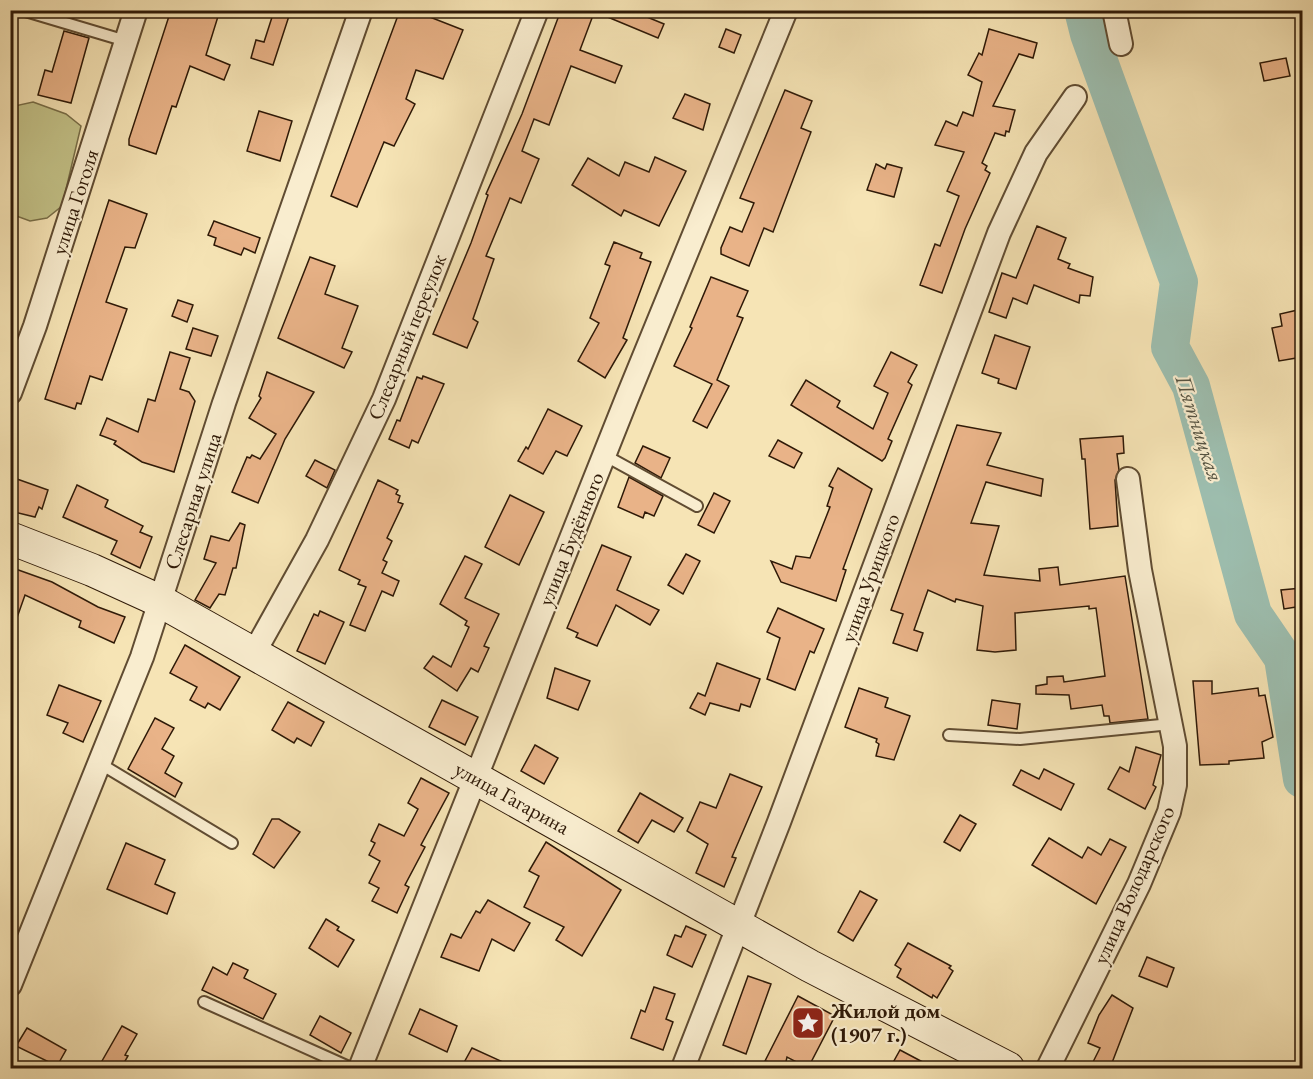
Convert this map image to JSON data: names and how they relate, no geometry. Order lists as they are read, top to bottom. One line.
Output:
{"streets":{"main road":["улица Гагарина"],"street":["улица Гоголя","Слесарный переулок","Слесарная улица","улица Будённого","улица Урицкого","улица Володарского"]},"crossings":[["Слесарный переулок","улица Гагарина"],["Слесарная улица","улица Гагарина"],["улица Будённого","улица Гагарина"],["улица Урицкого","улица Гагарина"]],"water":["Пятницкая"],"places":{"place":["Жилой дом (1907 г.)"]}}
